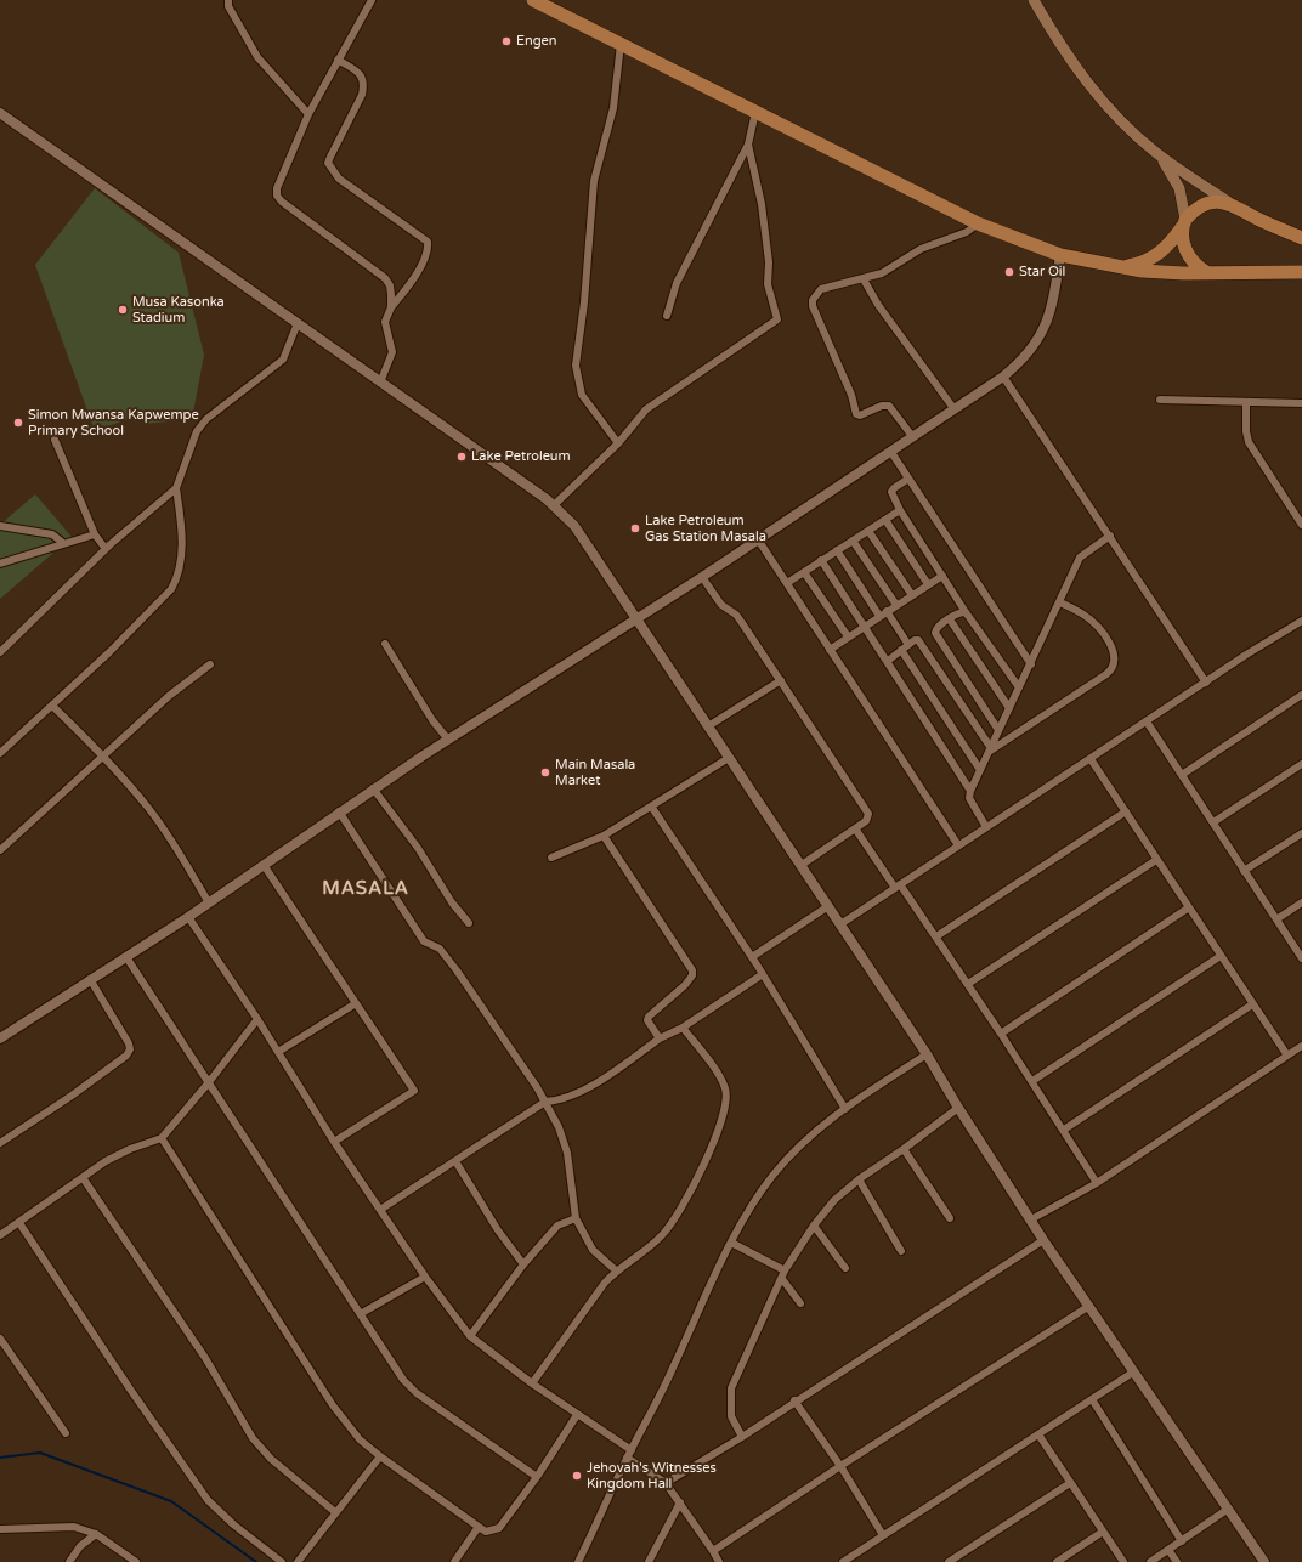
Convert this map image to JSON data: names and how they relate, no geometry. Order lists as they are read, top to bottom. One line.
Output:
{"districts":["MASALA"],"places":["Engen","Star Oil","Musa Kasonka Stadium","Simon Mwansa Kapwempe Primary School","Lake Petroleum","Lake Petroleum Gas Station Masala","Main Masala Market","Jehovah's Witnesses Kingdom Hall"]}
